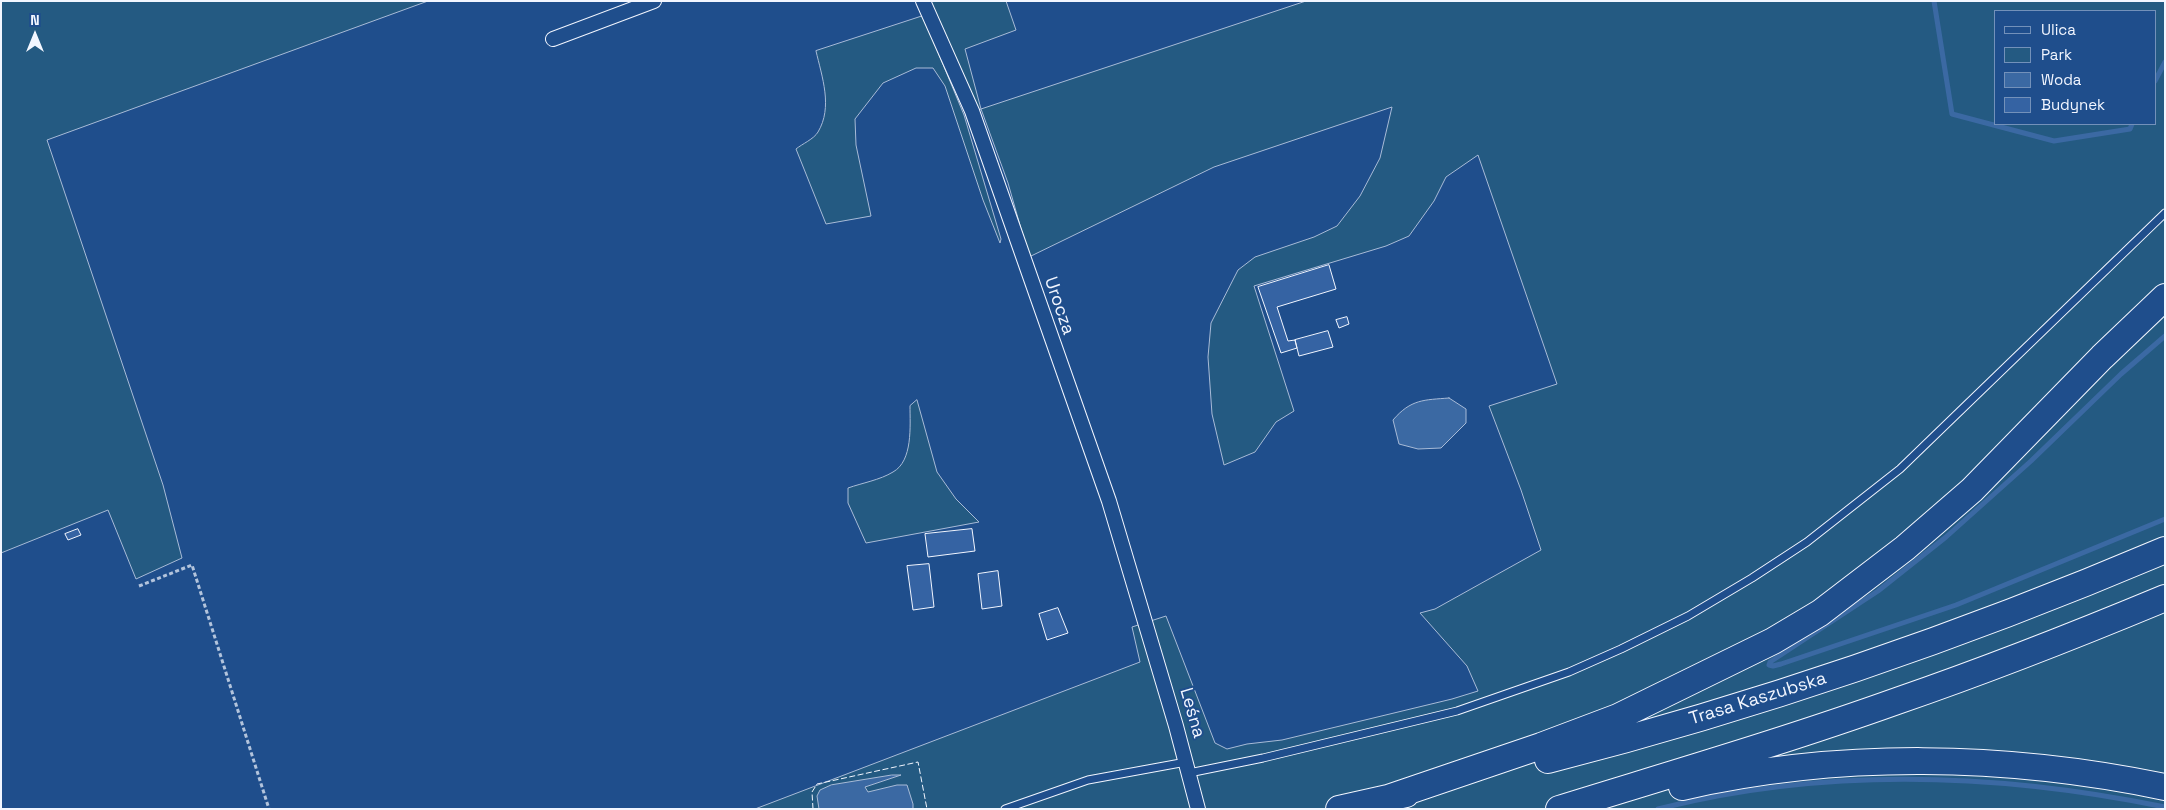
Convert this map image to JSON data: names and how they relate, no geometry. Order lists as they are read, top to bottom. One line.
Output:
{"streets":{"highway":["Trasa Kaszubska"],"street":["Urocza","Leśna"]},"crossings":[["Urocza","Leśna"]],"legend":["Ulica","Park","Woda","Budynek"],"north":"top"}
